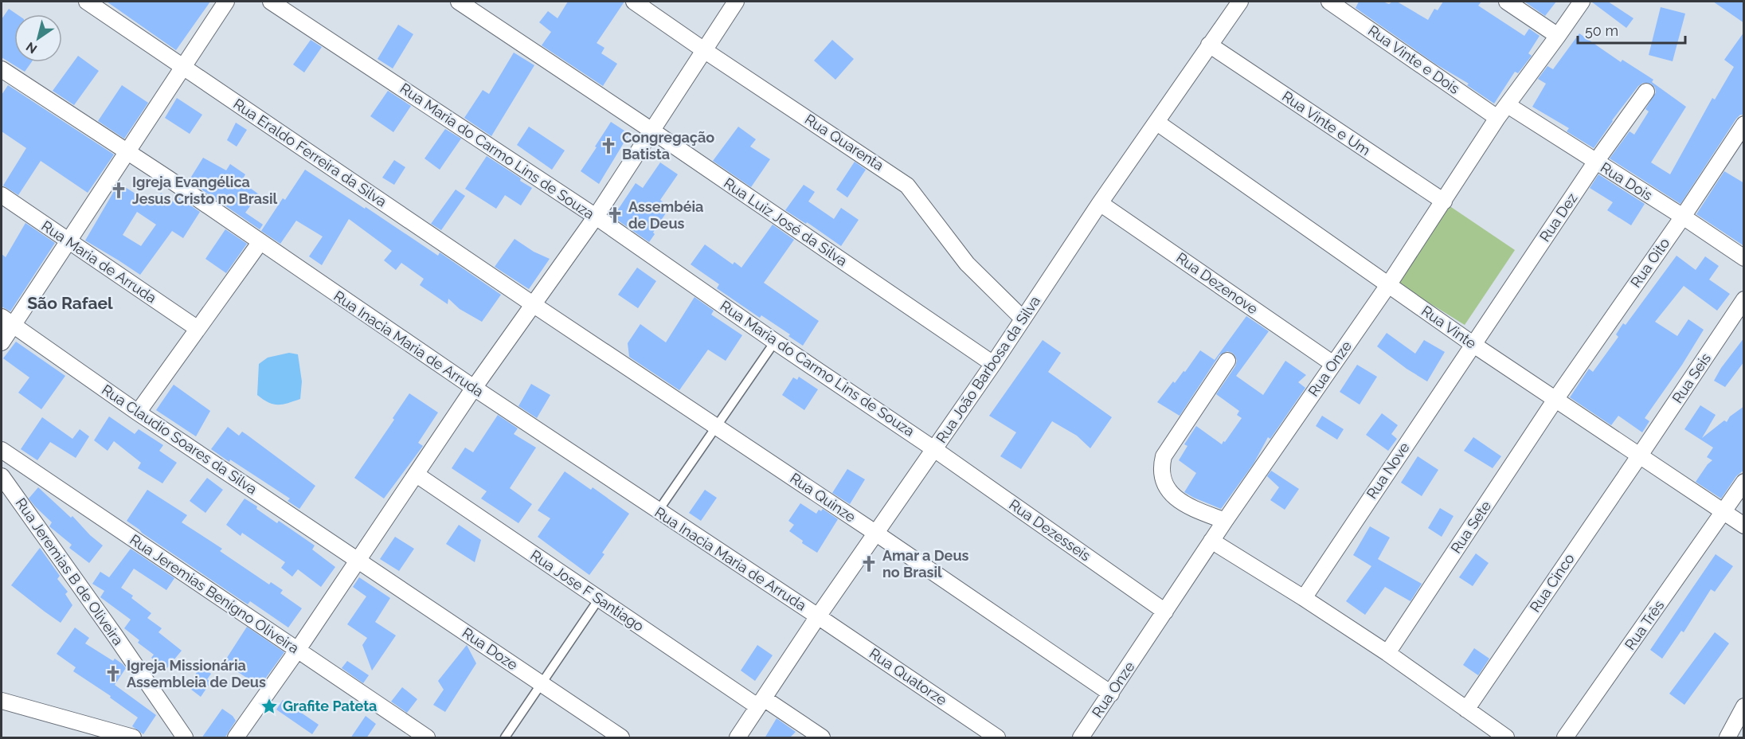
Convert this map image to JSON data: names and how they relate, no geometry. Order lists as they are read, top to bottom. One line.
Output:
{"streets":{"street":["Rua Vinte e Dois","Rua Vinte e Um","Rua Quarenta","Rua Maria do Carmo Lins de Souza","Rua Eraldo Ferreira da Silva","Rua Dois","Rua Dez","Rua Luiz José da Silva","Rua Maria de Arruda","Rua Oito","Rua Dezenove","Rua Vinte","Rua Inacia Maria de Arruda","Rua Onze","Rua João Barbosa da Silva","Rua Seis","Rua Claudio Soares da Silva","Rua Nove","Rua Quinze","Rua Sete","Rua Dezesseis","Rua Jeremias B de Oliveira","Rua Cinco","Rua Jose F Santiago","Rua Jeremias Benígno Oliveira","Rua Três","Rua Doze","Rua Quatorze"]},"crossings":[["Rua Vinte e Dois","Rua Onze"],["Rua Vinte e Um","Rua Onze"],["Rua Vinte e Um","Rua João Barbosa da Silva"],["Rua Quarenta","Rua João Barbosa da Silva"],["Rua Maria do Carmo Lins de Souza","Rua João Barbosa da Silva"],["Rua Maria do Carmo Lins de Souza","Rua Dezesseis"],["Rua Eraldo Ferreira da Silva","Rua Quinze"],["Rua Dois","Rua Dez"],["Rua Dois","Rua Oito"],["Rua Dois","Rua Onze"],["Rua Dez","Rua Vinte"],["Rua Dez","Rua Nove"],["Rua Luiz José da Silva","Rua João Barbosa da Silva"],["Rua Oito","Rua Vinte"],["Rua Oito","Rua Sete"],["Rua Dezenove","Rua Onze"],["Rua Dezenove","Rua João Barbosa da Silva"],["Rua Vinte","Rua Onze"],["Rua Vinte","Rua João Barbosa da Silva"],["Rua Vinte","Rua Seis"],["Rua Vinte","Rua Nove"],["Rua Vinte","Rua Sete"],["Rua Vinte","Rua Cinco"],["Rua Vinte","Rua Três"],["Rua Inacia Maria de Arruda","Rua João Barbosa da Silva"],["Rua Inacia Maria de Arruda","Rua Quatorze"],["Rua Onze","Rua Quinze"],["Rua Onze","Rua Dezesseis"],["Rua João Barbosa da Silva","Rua Quinze"],["Rua João Barbosa da Silva","Rua Dezesseis"],["Rua João Barbosa da Silva","Rua Jose F Santiago"],["Rua João Barbosa da Silva","Rua Quatorze"],["Rua Seis","Rua Cinco"],["Rua Claudio Soares da Silva","Rua Doze"]],"districts":["São Rafael"],"places":{"church":["Congregação Batista","Igreja Evangélica Jesus Cristo no Brasil","Assembéia de Deus","Amar a Deus no Brasil","Igreja Missionária Assembleia de Deus"],"place":["Grafite Pateta"]},"scale_bar":"50 m","north":"bottom left"}
